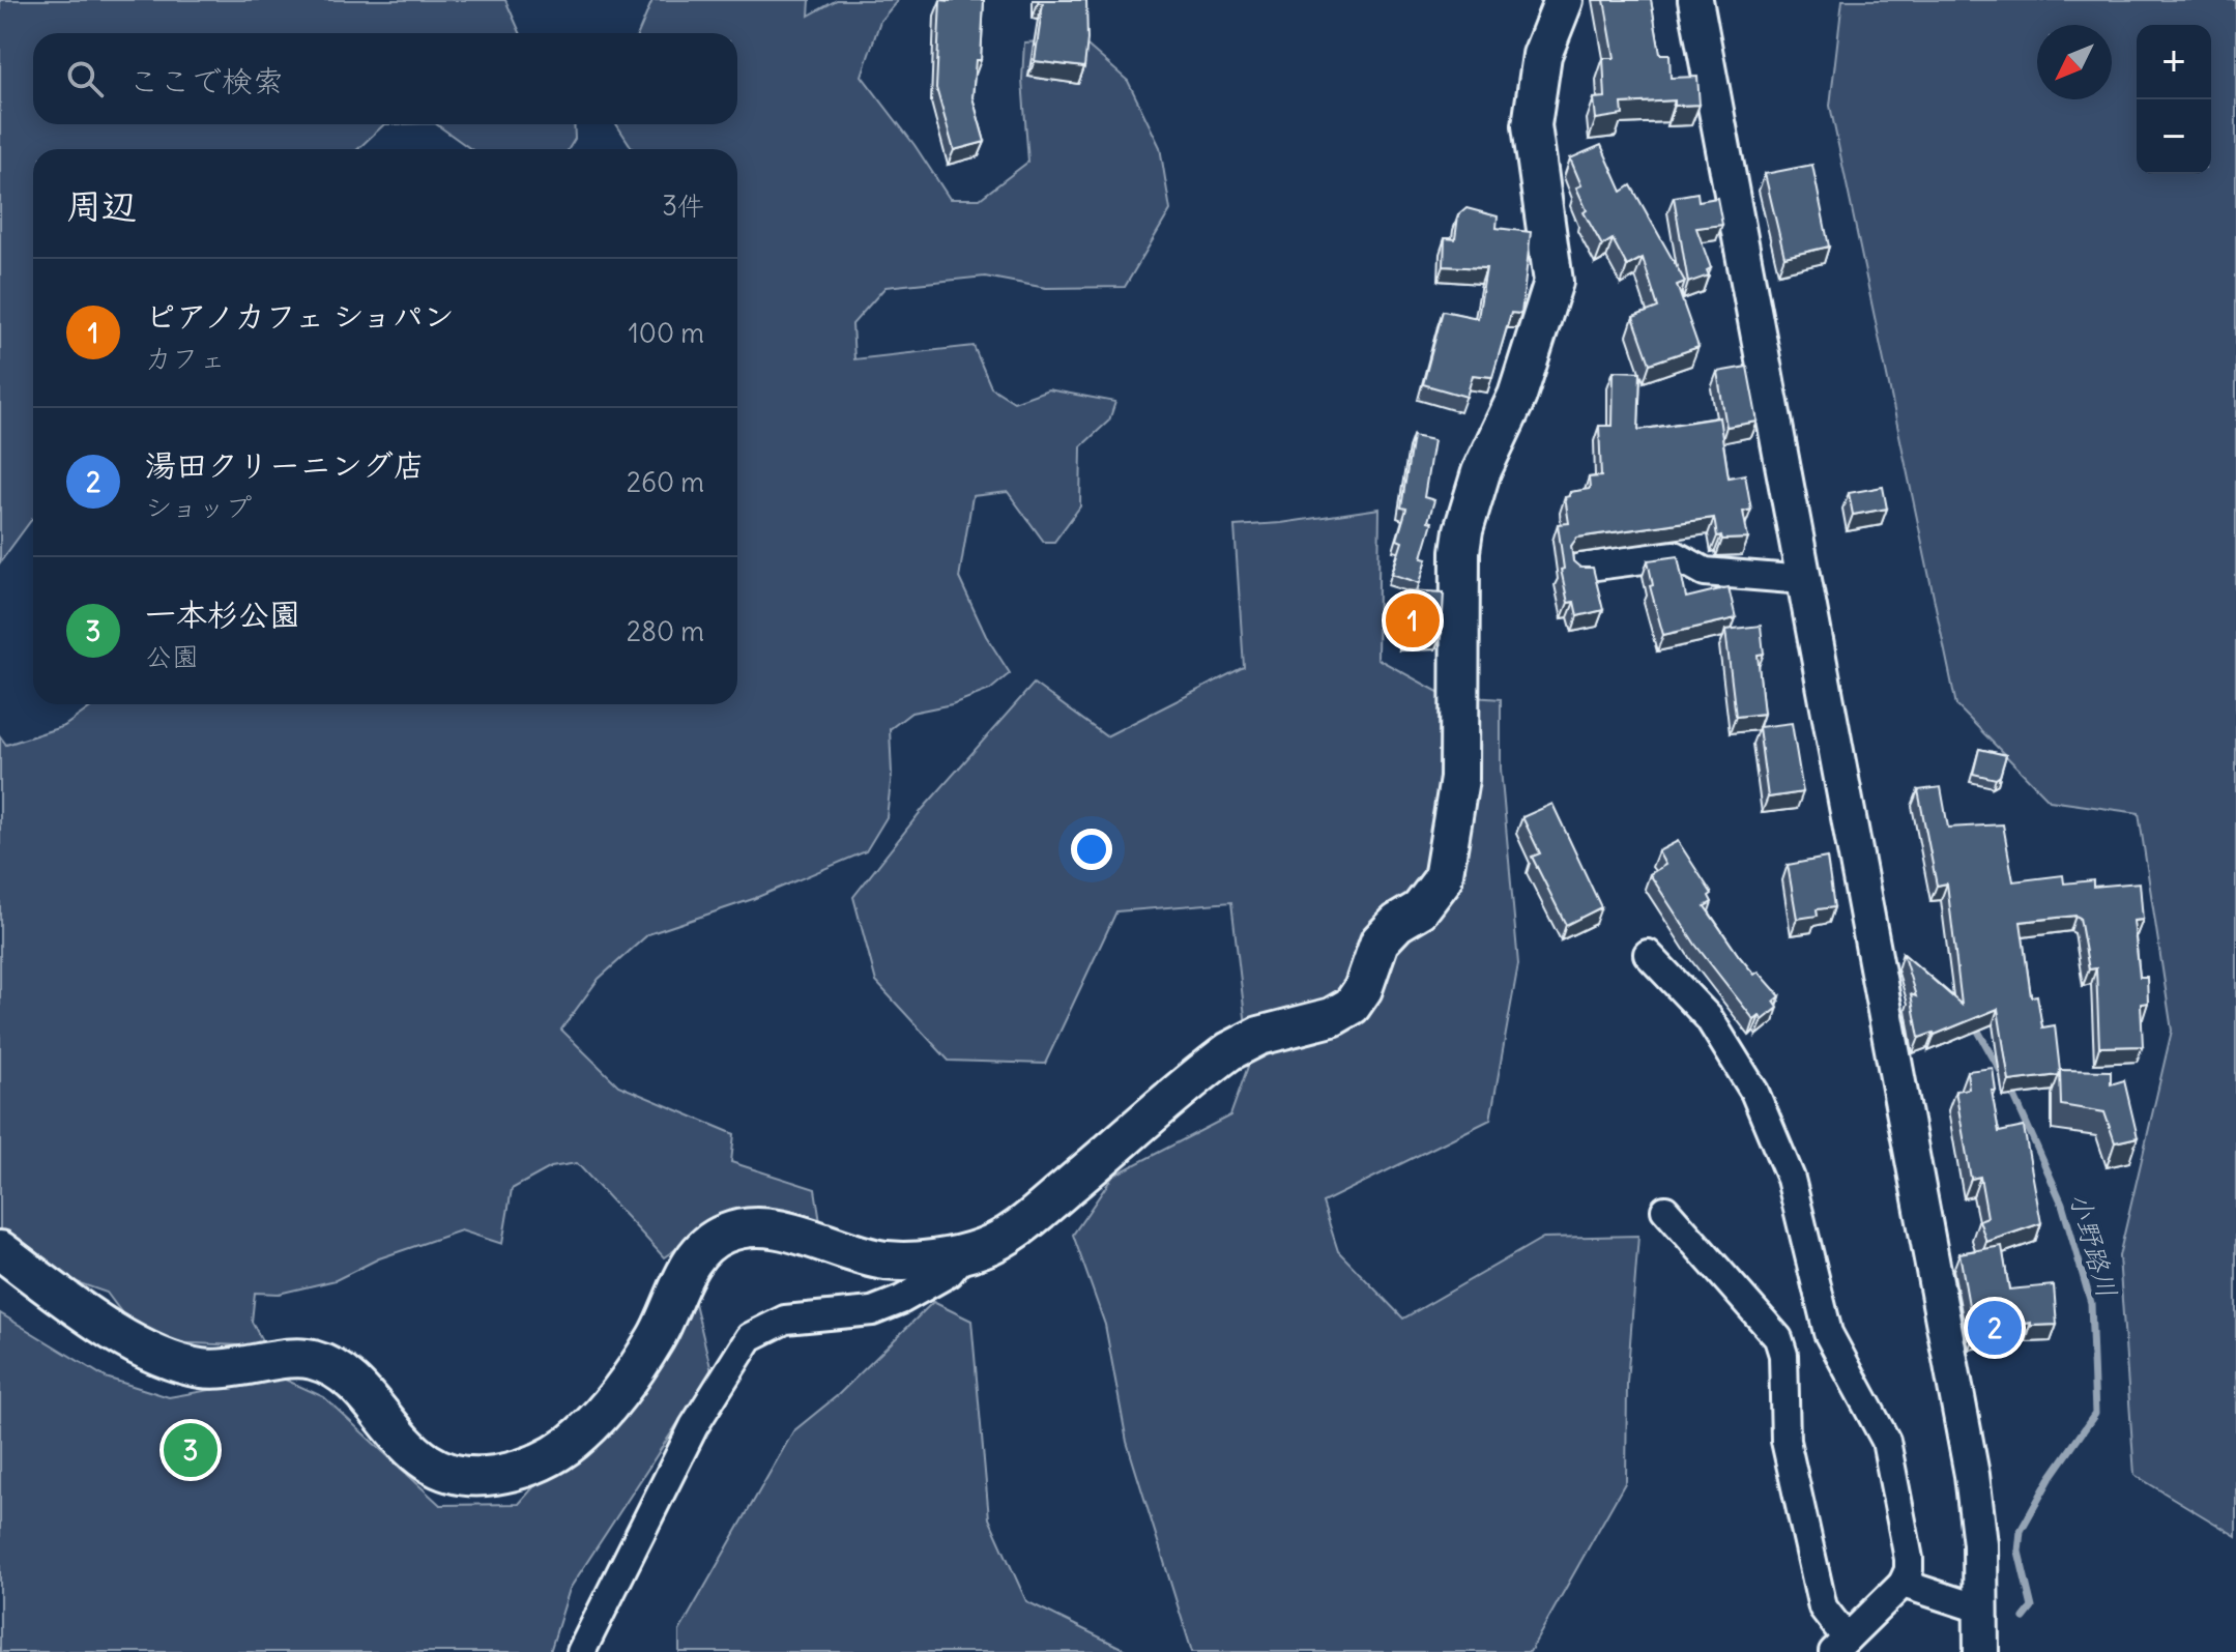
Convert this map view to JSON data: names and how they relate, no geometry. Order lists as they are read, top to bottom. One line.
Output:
{"water":["小野路川"],"north":"bottom left","page":{"map_buttons":["+","−"],"search":"ここで検索","heading":["周辺","3件"],"list":[{"mark":"1","name":"ピアノカフェ ショパン","note":"カフェ","value":"100 m"},{"mark":"2","name":"湯田クリーニング店","note":"ショップ","value":"260 m"},{"mark":"3","name":"一本杉公園","note":"公園","value":"280 m"}],"pins":["1","2","3"]}}
